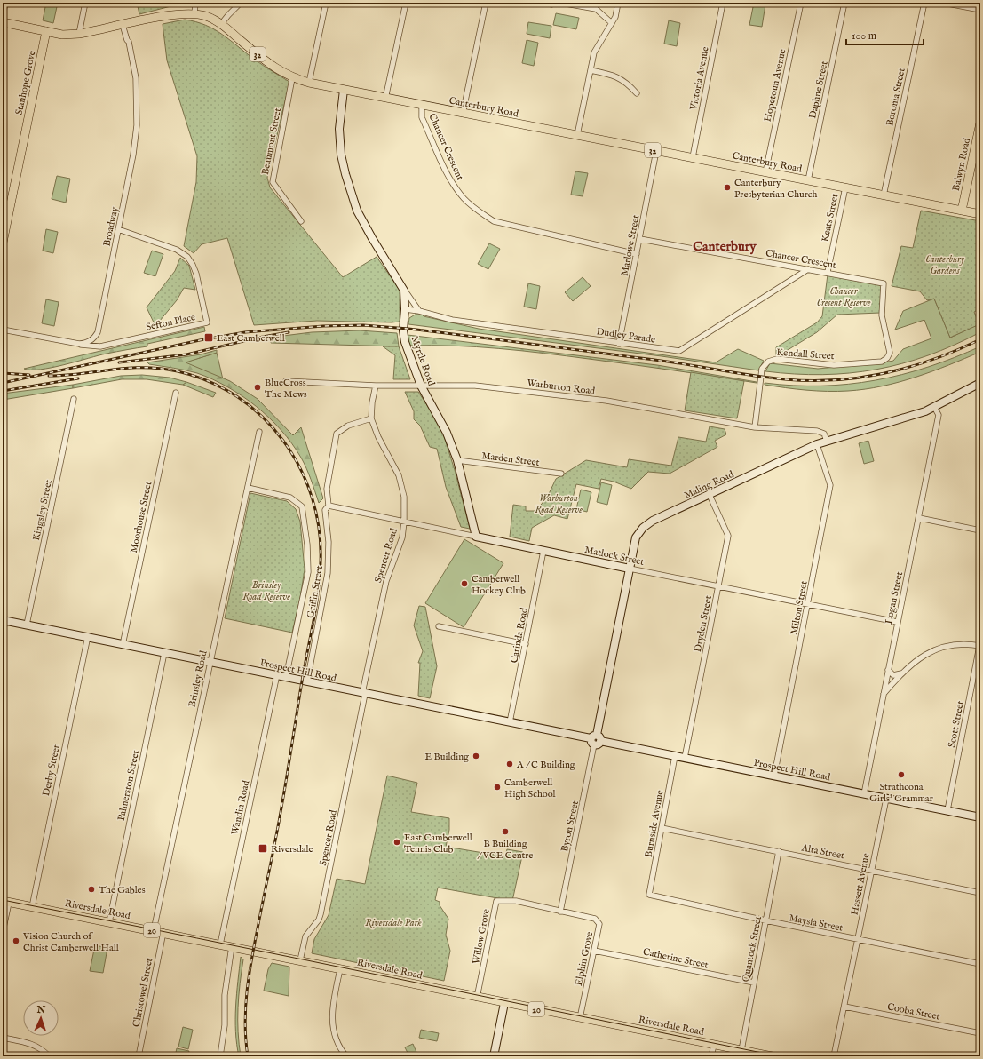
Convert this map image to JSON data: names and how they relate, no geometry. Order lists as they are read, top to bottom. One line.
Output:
{"streets":{"main road":["32","Stanhope Grove","Canterbury Road","Balwyn Road","Riversdale Road","20"],"street":["Victoria Avenue","Hopetoun Avenue","Daphne Street","Boronia Street","Beaumont Street","Chaucer Crescent","Keats Street","Broadway","Marlowe Street","Sefton Place","Dudley Parade","Kendall Street","Myrtle Road","Warburton Road","Marden Street","Maling Road","Kingsley Street","Moorhouse Street","Spencer Road","Matlock Street","Griffin Street","Logan Street","Milton Street","Dryden Street","Carinda Road","Prospect Hill Road","Brinsley Road","Scott Street","Derby Street","Palmerston Street","Wandin Road","Burnside Avenue","Byron Street","Alta Street","Hassett Avenue","Maysia Street","Willow Grove","Quantock Street","Catherine Street","Elphin Grove","Christowel Street","Cooba Street"]},"crossings":[["Victoria Avenue","Canterbury Road"],["Stanhope Grove","Canterbury Road"],["Hopetoun Avenue","Canterbury Road"],["Daphne Street","Canterbury Road"],["Boronia Street","Canterbury Road"],["Canterbury Road","Beaumont Street"],["Canterbury Road","Chaucer Crescent"],["Canterbury Road","Balwyn Road"],["Canterbury Road","Keats Street"],["Canterbury Road","Broadway"],["Canterbury Road","Marlowe Street"],["Canterbury Road","Myrtle Road"],["Chaucer Crescent","Keats Street"],["Chaucer Crescent","Marlowe Street"],["Chaucer Crescent","Dudley Parade"],["Chaucer Crescent","Kendall Street"],["Broadway","Sefton Place"],["Marlowe Street","Dudley Parade"],["Dudley Parade","Myrtle Road"],["Kendall Street","Warburton Road"],["Myrtle Road","Warburton Road"],["Myrtle Road","Marden Street"],["Myrtle Road","Matlock Street"],["Warburton Road","Maling Road"],["Warburton Road","Spencer Road"],["Maling Road","Matlock Street"],["Maling Road","Logan Street"],["Maling Road","Milton Street"],["Maling Road","Dryden Street"],["Maling Road","Prospect Hill Road"],["Maling Road","Byron Street"],["Kingsley Street","Prospect Hill Road"],["Moorhouse Street","Prospect Hill Road"],["Spencer Road","Matlock Street"],["Spencer Road","Griffin Street"],["Spencer Road","Prospect Hill Road"],["Spencer Road","Riversdale Road"],["Matlock Street","Griffin Street"],["Matlock Street","Logan Street"],["Matlock Street","Milton Street"],["Matlock Street","Dryden Street"],["Matlock Street","Carinda Road"],["Griffin Street","Prospect Hill Road"],["Logan Street","Prospect Hill Road"],["Milton Street","Prospect Hill Road"],["Dryden Street","Prospect Hill Road"],["Carinda Road","Prospect Hill Road"],["Prospect Hill Road","Brinsley Road"],["Prospect Hill Road","Scott Street"],["Prospect Hill Road","Derby Street"],["Prospect Hill Road","Palmerston Street"],["Prospect Hill Road","Wandin Road"],["Prospect Hill Road","Burnside Avenue"],["Prospect Hill Road","Byron Street"],["Prospect Hill Road","Hassett Avenue"],["Brinsley Road","Riversdale Road"],["Derby Street","Riversdale Road"],["Palmerston Street","Riversdale Road"],["Wandin Road","Riversdale Road"],["Burnside Avenue","Alta Street"],["Burnside Avenue","Maysia Street"],["Byron Street","Willow Grove"],["Byron Street","Elphin Grove"],["Alta Street","Hassett Avenue"],["Alta Street","Quantock Street"],["Hassett Avenue","Maysia Street"],["Hassett Avenue","Cooba Street"],["Riversdale Road","Willow Grove"],["Riversdale Road","Quantock Street"],["Riversdale Road","Elphin Grove"],["Riversdale Road","Christowel Street"],["Maysia Street","Quantock Street"],["Willow Grove","Elphin Grove"],["Quantock Street","Catherine Street"],["Catherine Street","Elphin Grove"]],"districts":["Canterbury"],"parks":["Canterbury Gardens","Chaucer Cresent Reserve","Warburton Road Reserve","Brinsley Road Reserve","Riversdale Park"],"places":{"other":["Canterbury Presbyterian Church","BlueCross The Mews","Camberwell Hockey Club","E Building","A / C Building","Strathcona Girls' Grammar","Camberwell High School","B Building / VCE Centre","East Camberwell Tennis Club","The Gables","Vision Church of Christ Camberwell Hall"],"transit":["East Camberwell","Riversdale"]},"scale_bar":"100 m","north":"top"}
